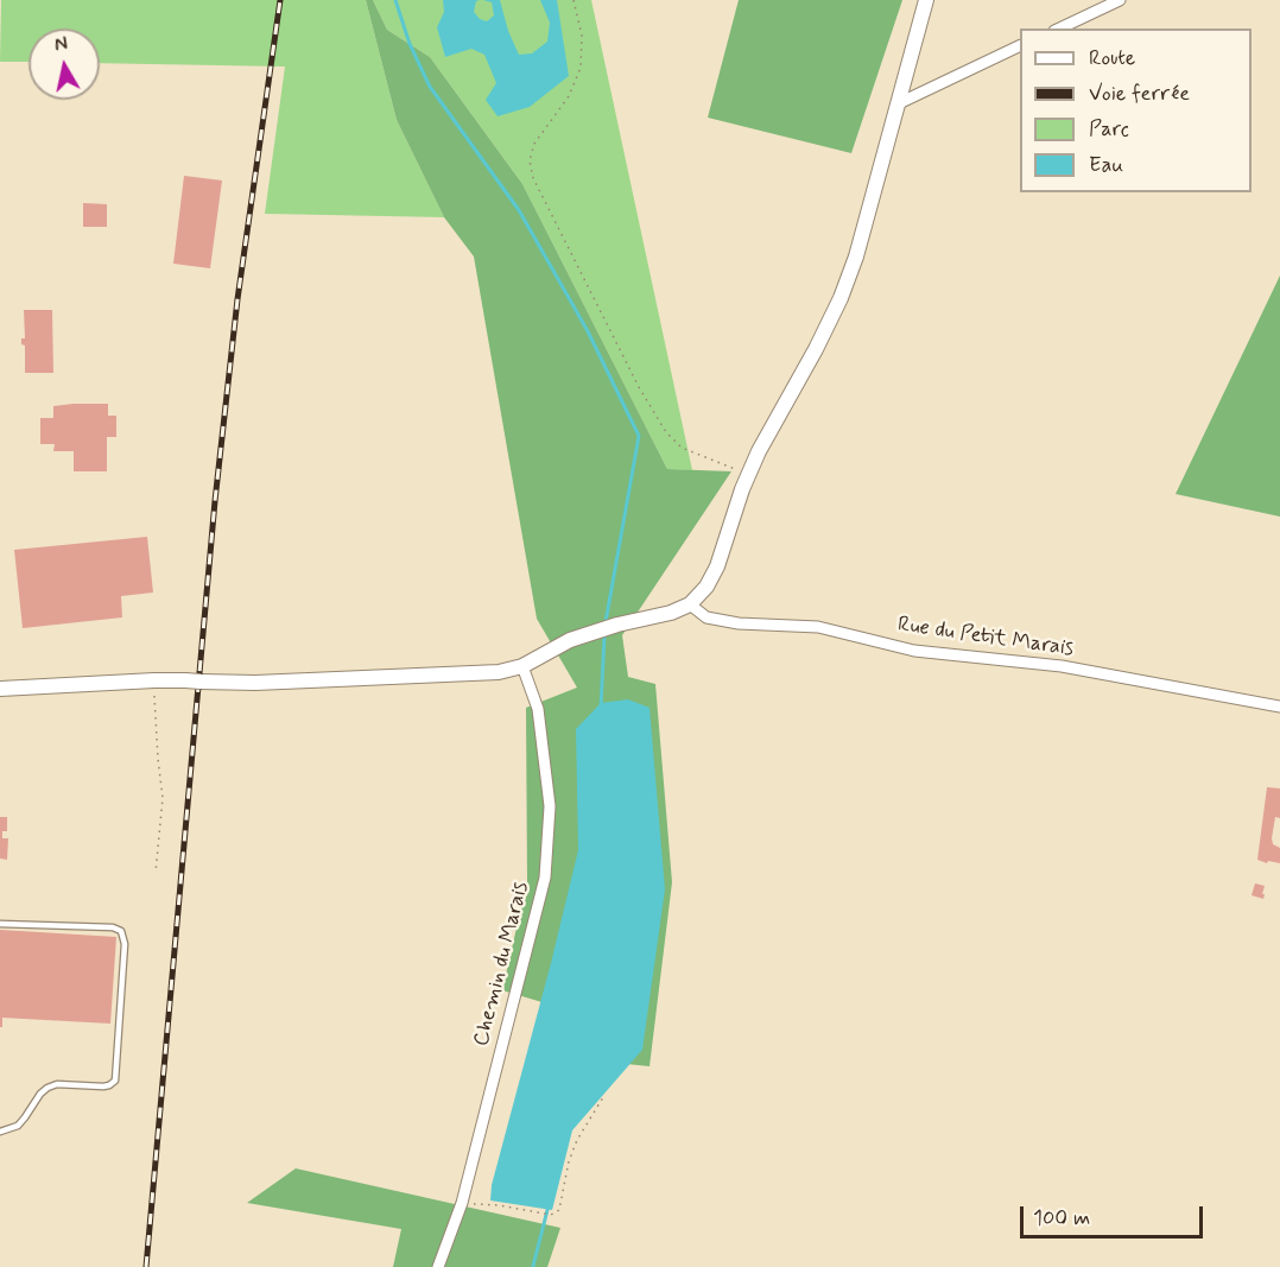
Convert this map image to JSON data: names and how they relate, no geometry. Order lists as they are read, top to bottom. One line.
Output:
{"streets":{"street":["Rue du Petit Marais","Chemin du Marais"]},"legend":["Route","Voie ferrée","Parc","Eau"],"scale_bar":"100 m","north":"top"}
